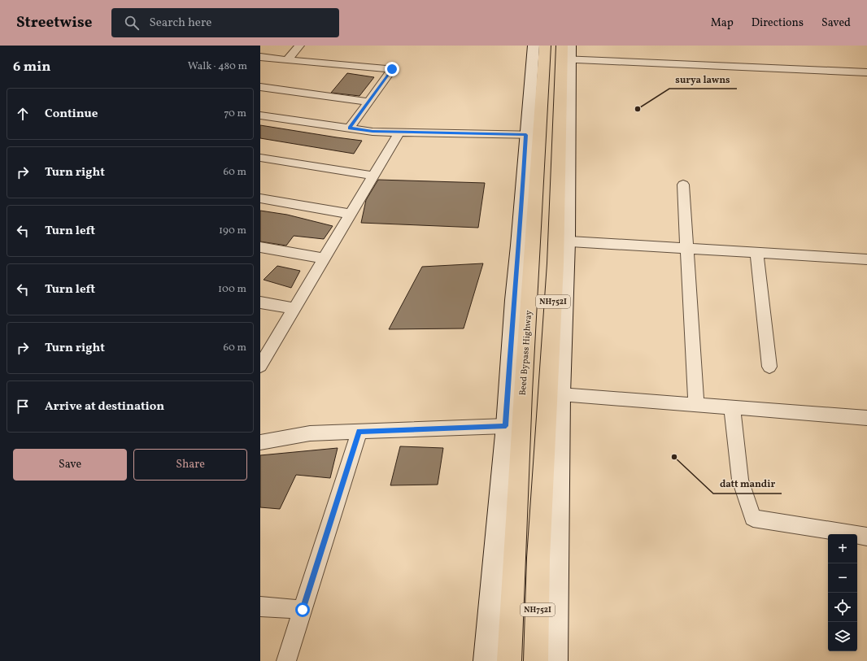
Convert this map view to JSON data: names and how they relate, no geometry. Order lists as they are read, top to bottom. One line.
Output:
{"streets":{"highway":["NH752I","Beed Bypass Highway"]},"places":["surya lawns","datt mandir"],"page":{"header":"Streetwise","search":"Search here","nav":["Map","Directions","Saved"],"heading":["6 min","Walk · 480 m"],"list":[["Continue","70 m"],["Turn right","60 m"],["Turn left","190 m"],["Turn left","100 m"],["Turn right","60 m"],"Arrive at destination"],"buttons":["Save","Share"],"map_buttons":["+","−"]}}
